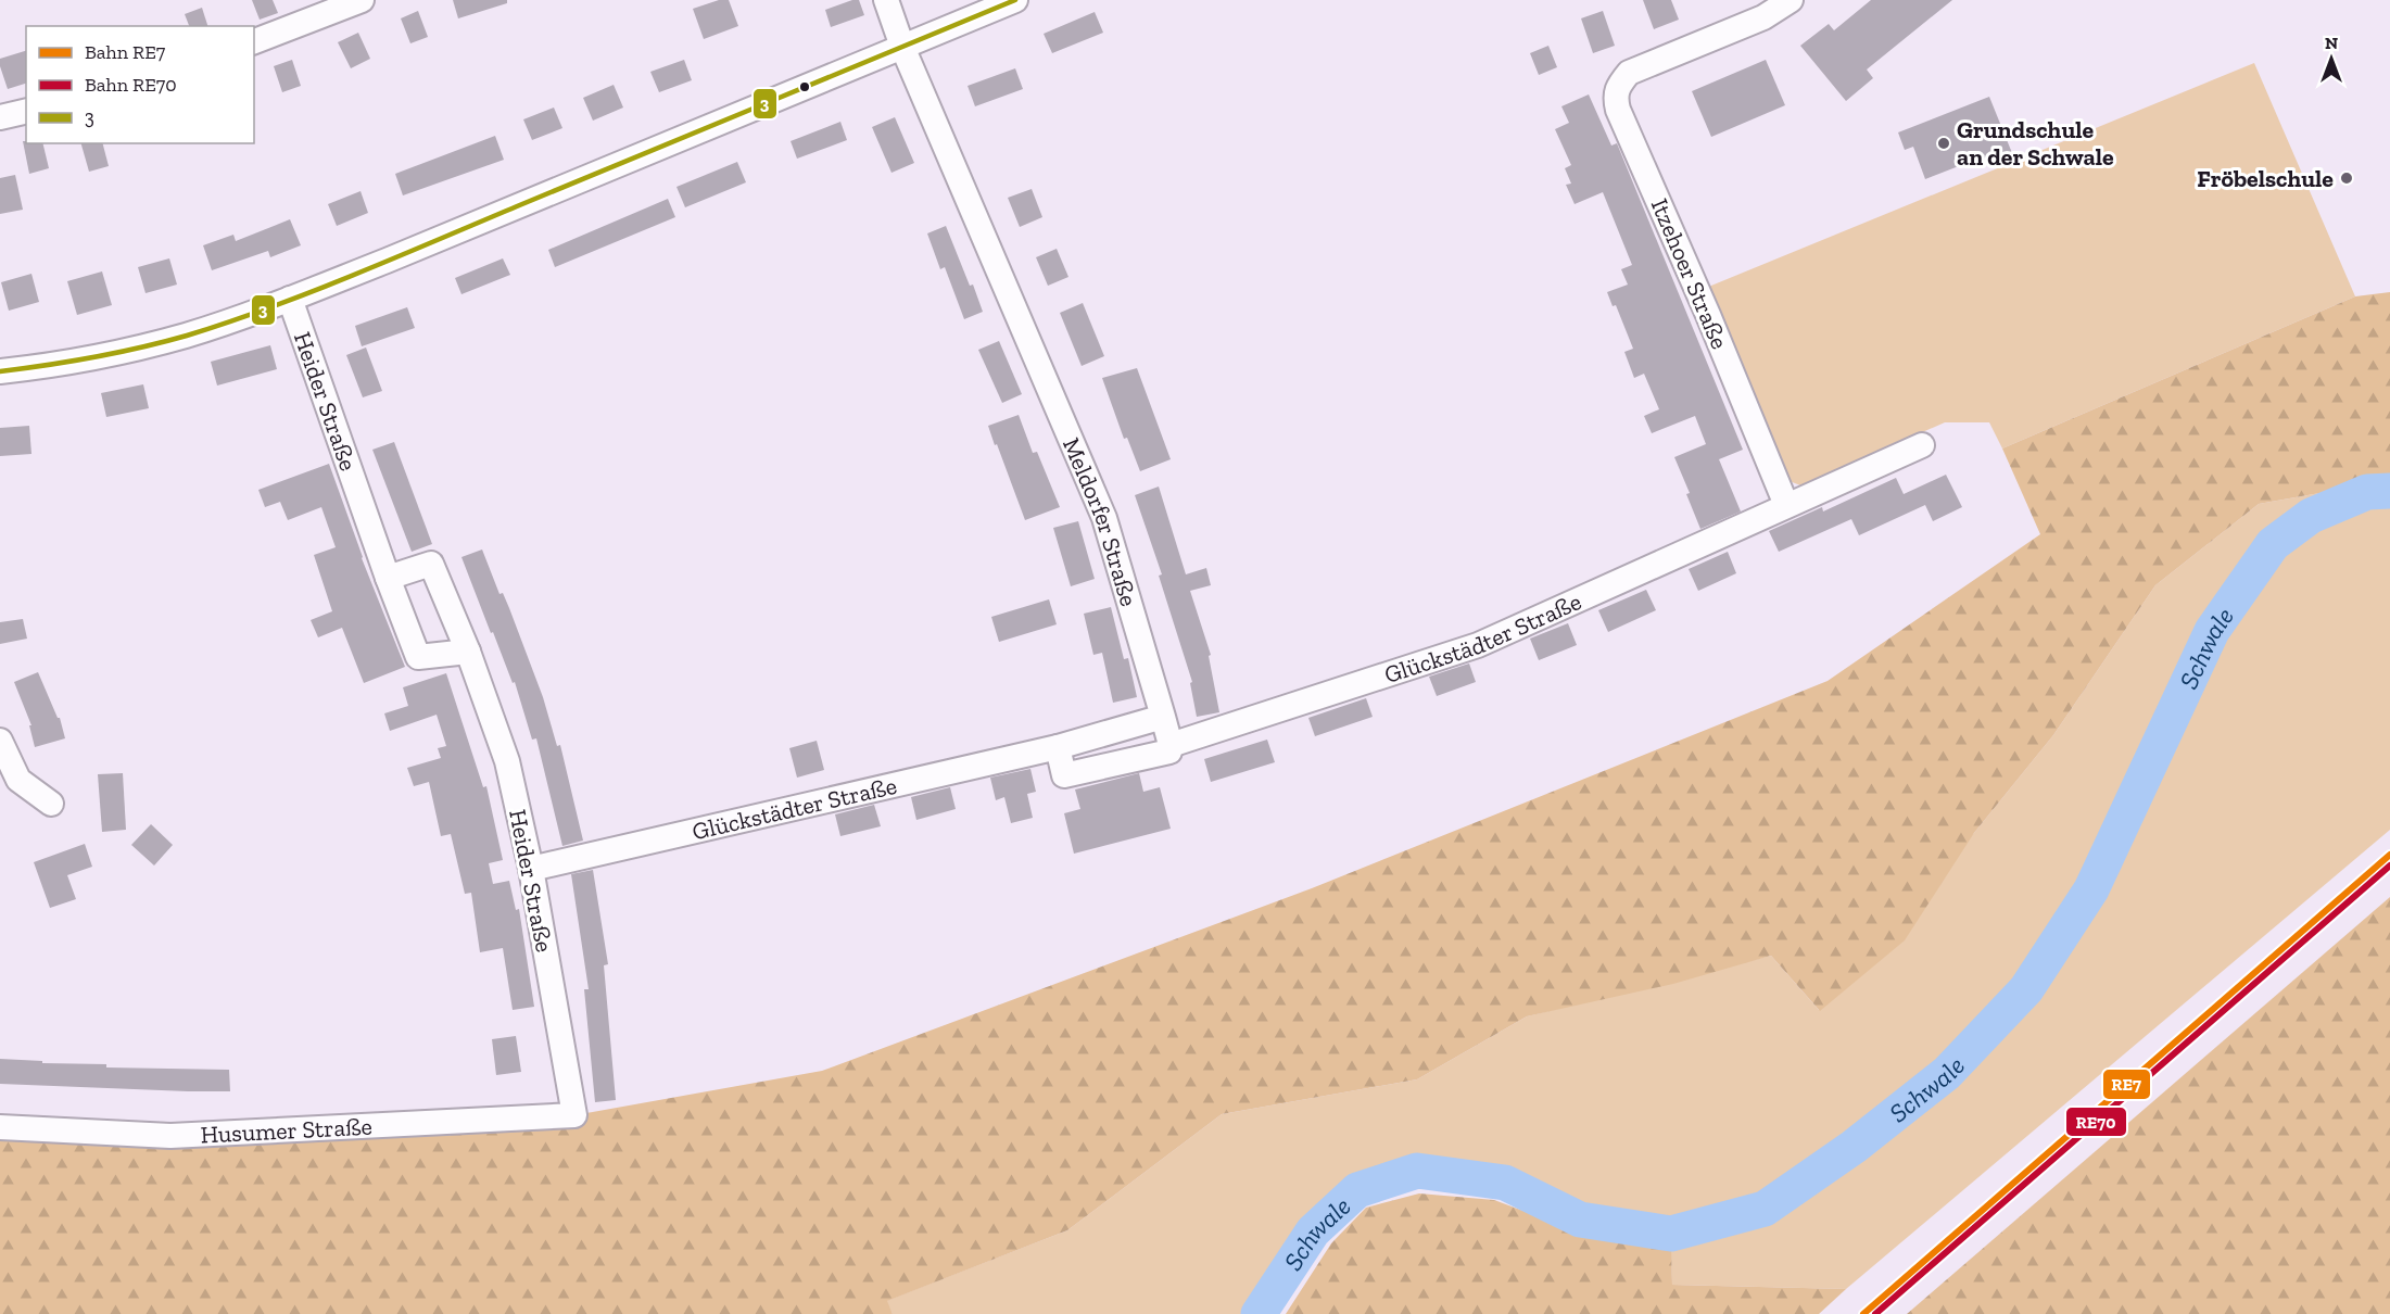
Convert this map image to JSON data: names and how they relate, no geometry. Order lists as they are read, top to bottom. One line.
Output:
{"streets":{"street":["Itzehoer Straße","Heider Straße","Meldorfer Straße","Glückstädter Straße","Husumer Straße"]},"crossings":[["Itzehoer Straße","Glückstädter Straße"],["Heider Straße","Glückstädter Straße"],["Heider Straße","Husumer Straße"],["Meldorfer Straße","Glückstädter Straße"]],"water":["Schwale"],"places":["Grundschule an der Schwale","Fröbelschule"],"lines":["transit line 3","rail line RE7","rail line RE70"],"legend":["Bahn RE7","Bahn RE70","3"],"north":"top"}
